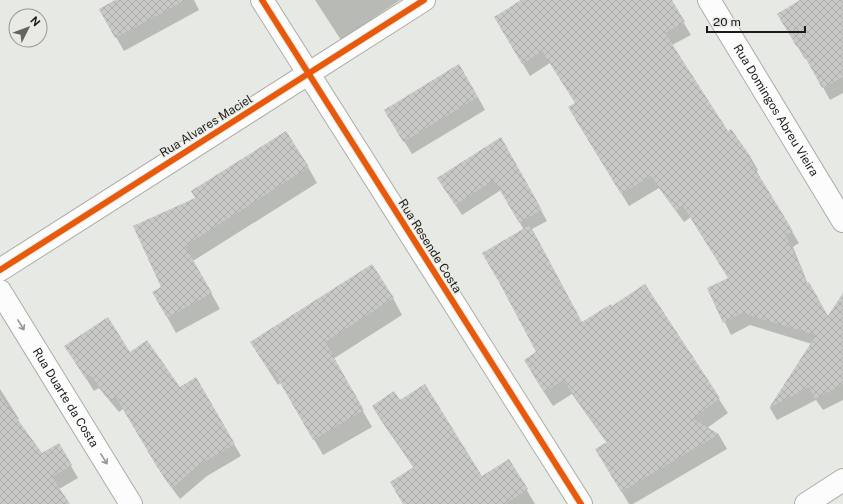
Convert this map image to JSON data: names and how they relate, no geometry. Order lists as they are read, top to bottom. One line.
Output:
{"streets":{"main road":["Rua Domingos Abreu Vieira","Rua Alvares Maciel","Rua Resende Costa","Rua Duarte da Costa"]},"crossings":[["Rua Alvares Maciel","Rua Resende Costa"]],"one_way":["Rua Duarte da Costa"],"scale_bar":"20 m","north":"top right"}
